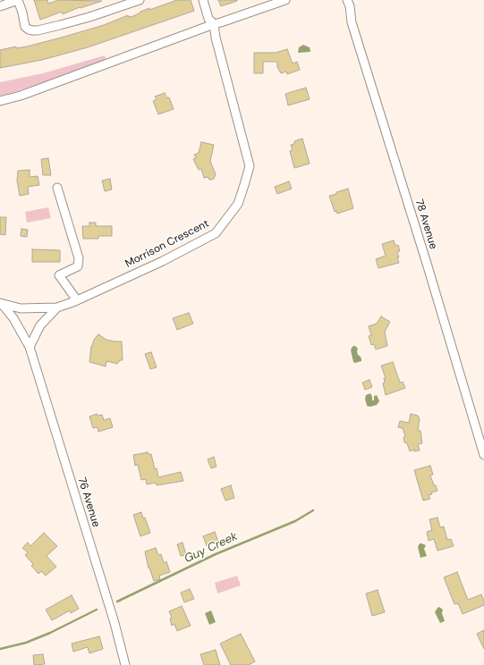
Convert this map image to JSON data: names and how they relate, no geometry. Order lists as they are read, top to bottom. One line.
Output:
{"streets":{"street":["78 Avenue","Morrison Crescent","76 Avenue"]},"crossings":[["Morrison Crescent","76 Avenue"]],"water":["Guy Creek"]}
